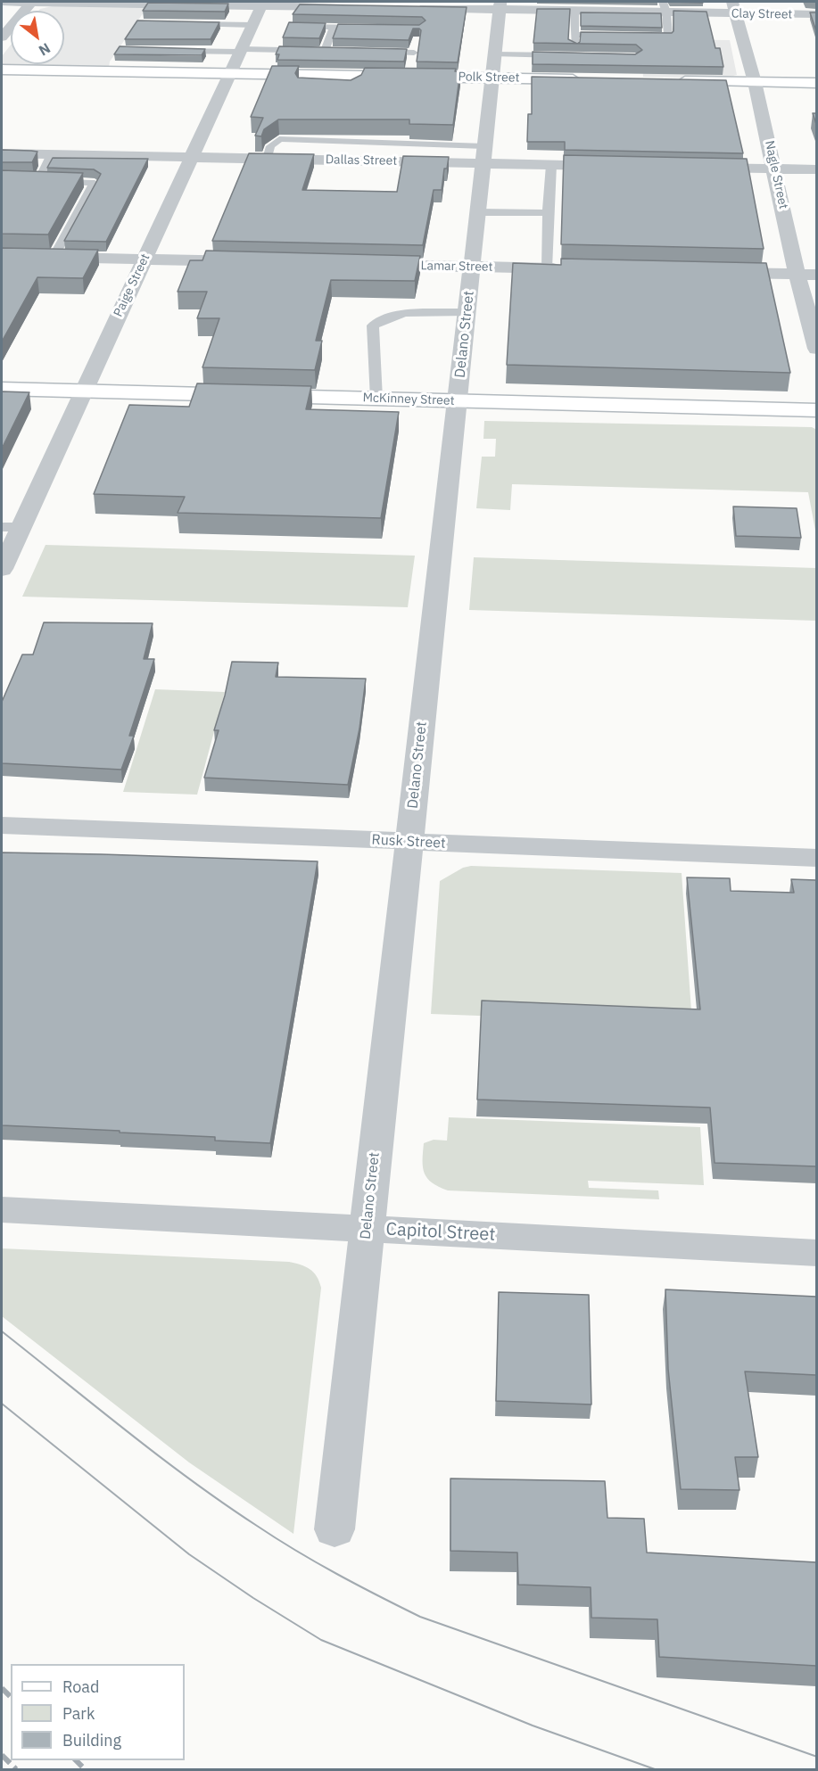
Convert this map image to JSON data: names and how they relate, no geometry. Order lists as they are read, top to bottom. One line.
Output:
{"streets":{"main road":["Polk Street","McKinney Street"],"street":["Clay Street","Dallas Street","Nagle Street","Lamar Street","Paige Street","Delano Street","Rusk Street","Capitol Street"]},"crossings":[["Clay Street","Nagle Street"],["Clay Street","Delano Street"],["Polk Street","Paige Street"],["Polk Street","Delano Street"],["Dallas Street","Paige Street"],["Dallas Street","Delano Street"],["Lamar Street","Delano Street"],["Paige Street","McKinney Street"],["Delano Street","McKinney Street"],["Delano Street","Rusk Street"],["Delano Street","Capitol Street"]],"legend":["Road","Park","Building"],"north":"bottom right"}
